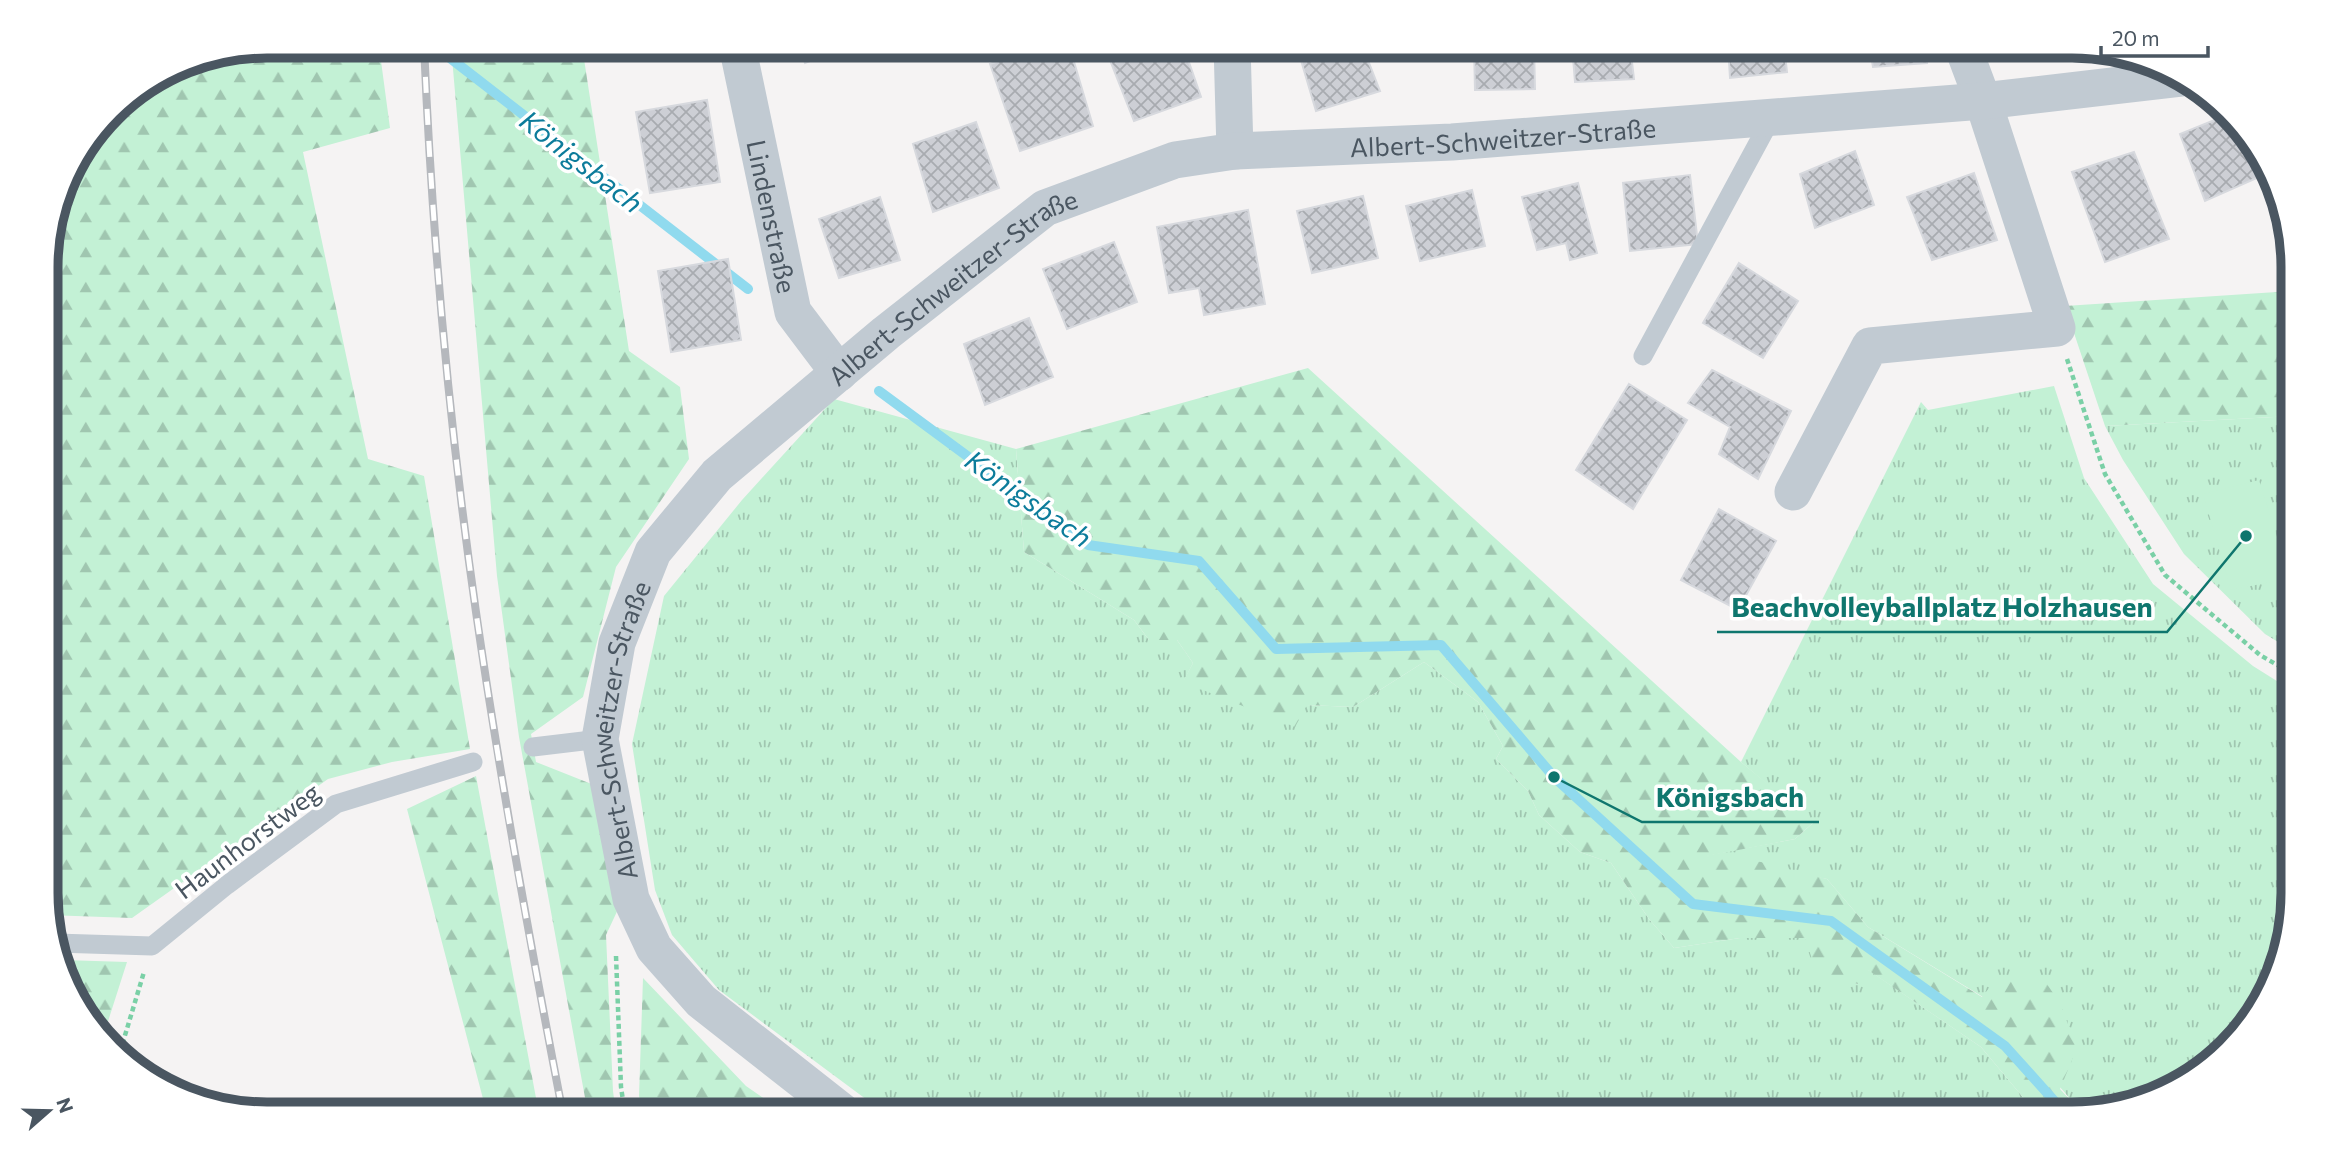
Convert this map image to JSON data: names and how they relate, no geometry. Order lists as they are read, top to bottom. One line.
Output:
{"streets":{"street":["Albert-Schweitzer-Straße","Lindenstraße"],"lane":["Haunhorstweg"]},"crossings":[["Albert-Schweitzer-Straße","Lindenstraße"]],"water":["Königsbach"],"places":["Beachvolleyballplatz Holzhausen","Königsbach"],"scale_bar":"20 m","north":"right"}
